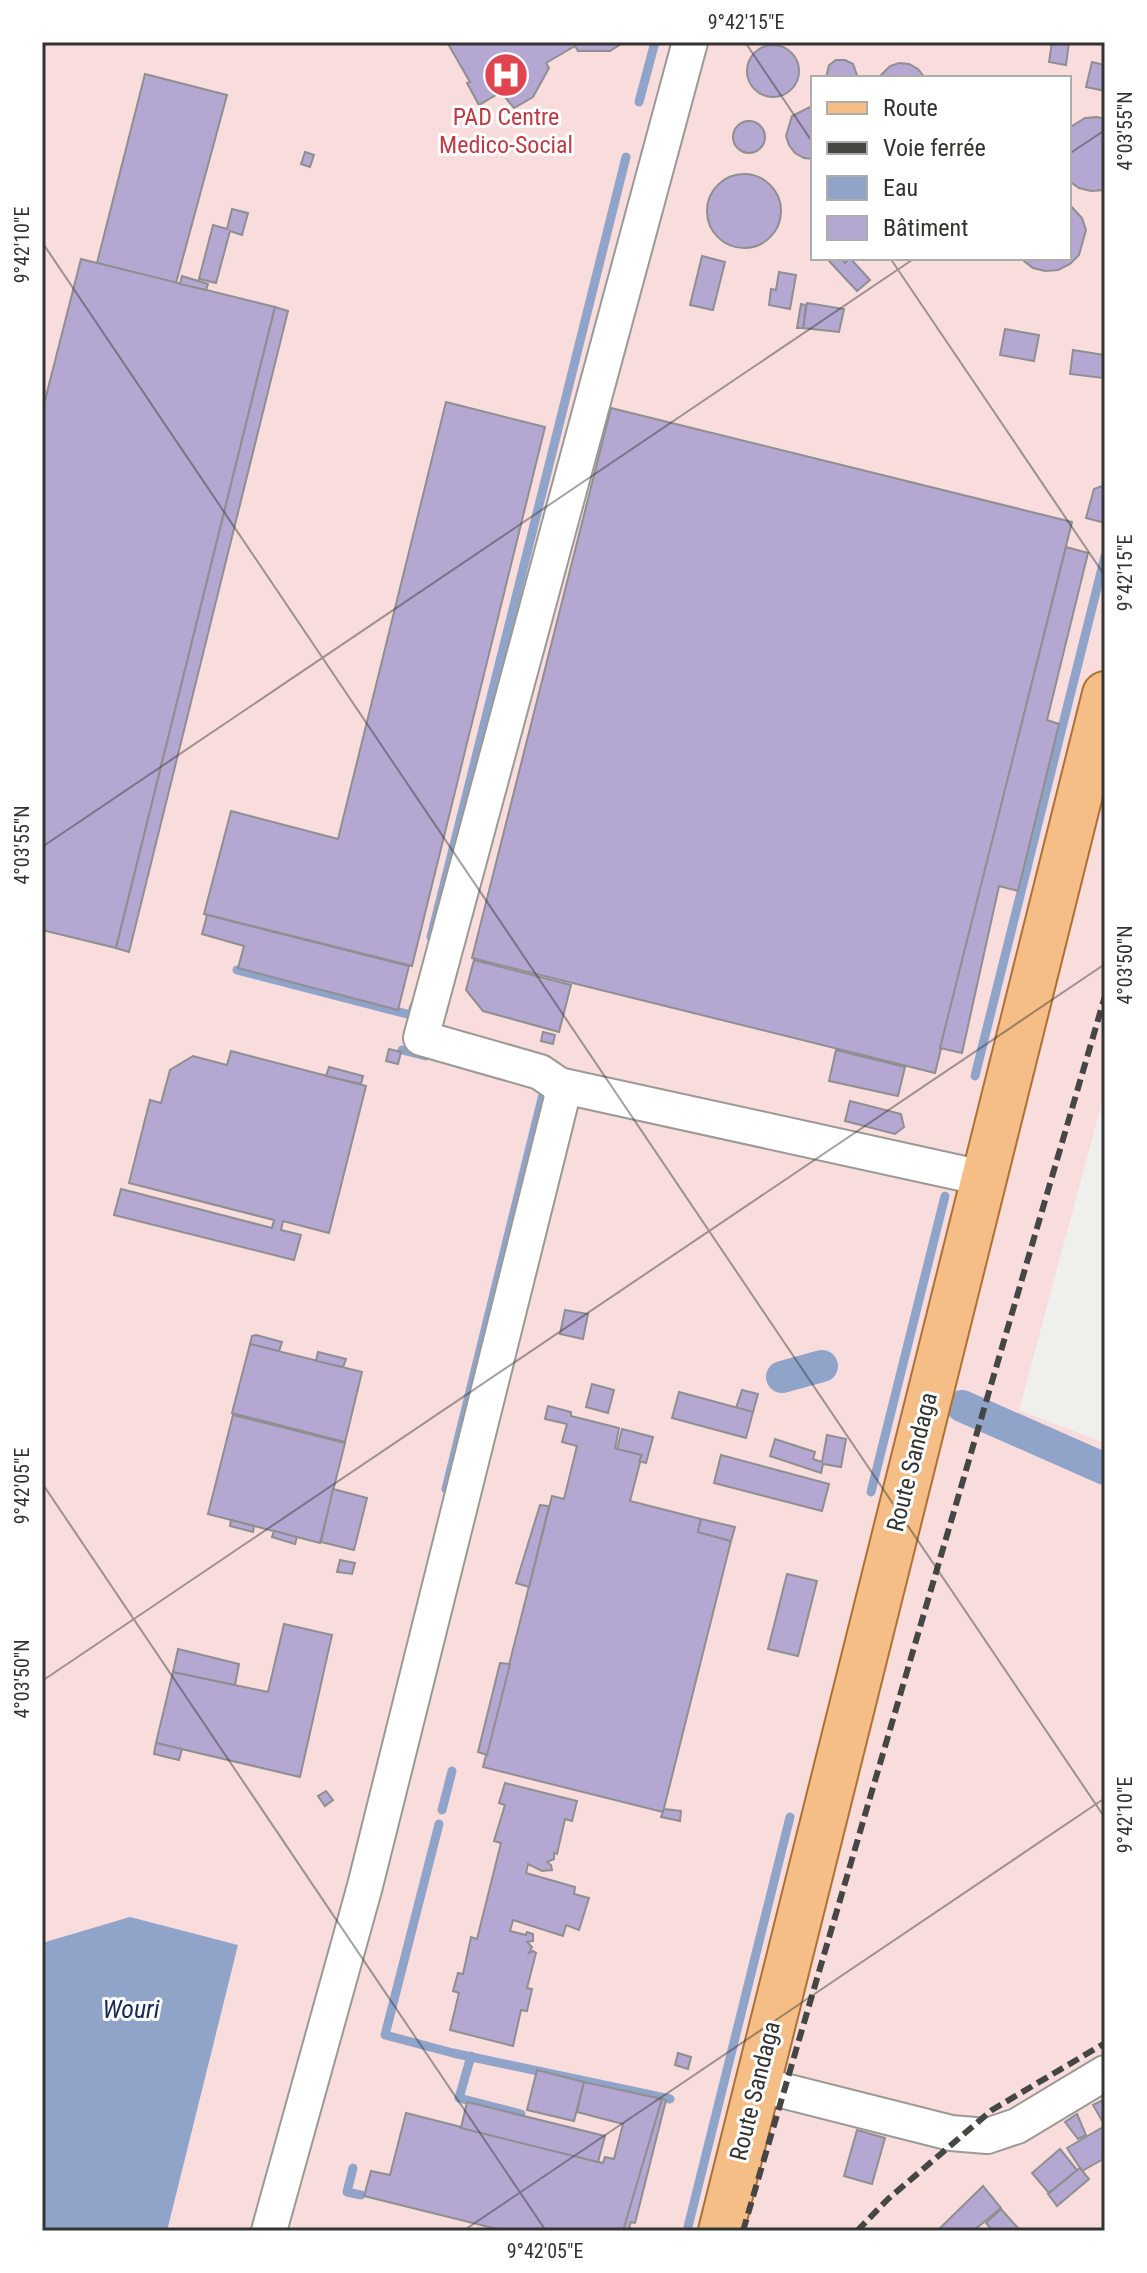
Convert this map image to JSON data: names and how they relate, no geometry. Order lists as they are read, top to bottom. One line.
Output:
{"streets":{"main road":["Route Sandaga"]},"water":["Wouri"],"places":{"hospital":["PAD Centre Medico-Social"]},"legend":["Route","Voie ferrée","Eau","Bâtiment"],"coordinates":["9°42'15\"E","4°03'55\"N","9°42'10\"E","4°03'50\"N","9°42'05\"E"]}
